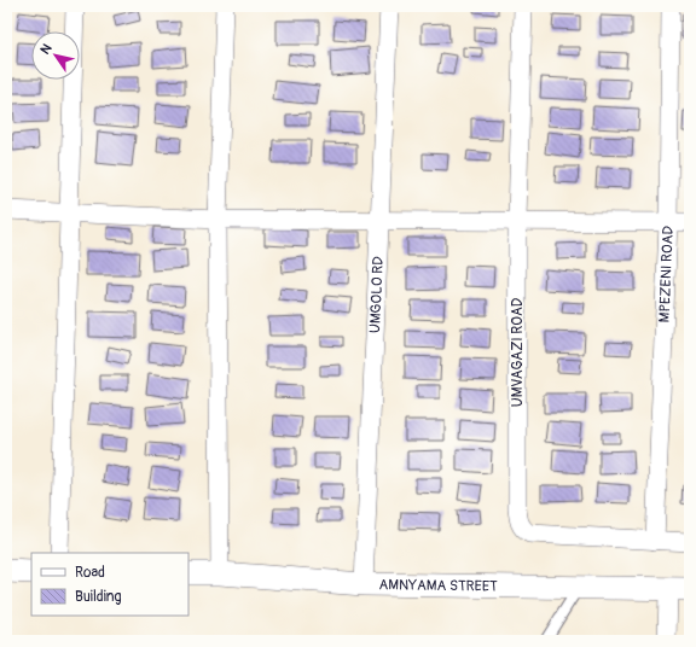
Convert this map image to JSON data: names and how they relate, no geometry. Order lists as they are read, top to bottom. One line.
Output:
{"streets":{"street":["MPEZENI ROAD","UMGOLO RD","UMVAGAZI ROAD","AMNYAMA STREET"]},"crossings":[["MPEZENI ROAD","UMVAGAZI ROAD"],["UMGOLO RD","AMNYAMA STREET"]],"legend":["Road","Building"],"north":"top left"}
